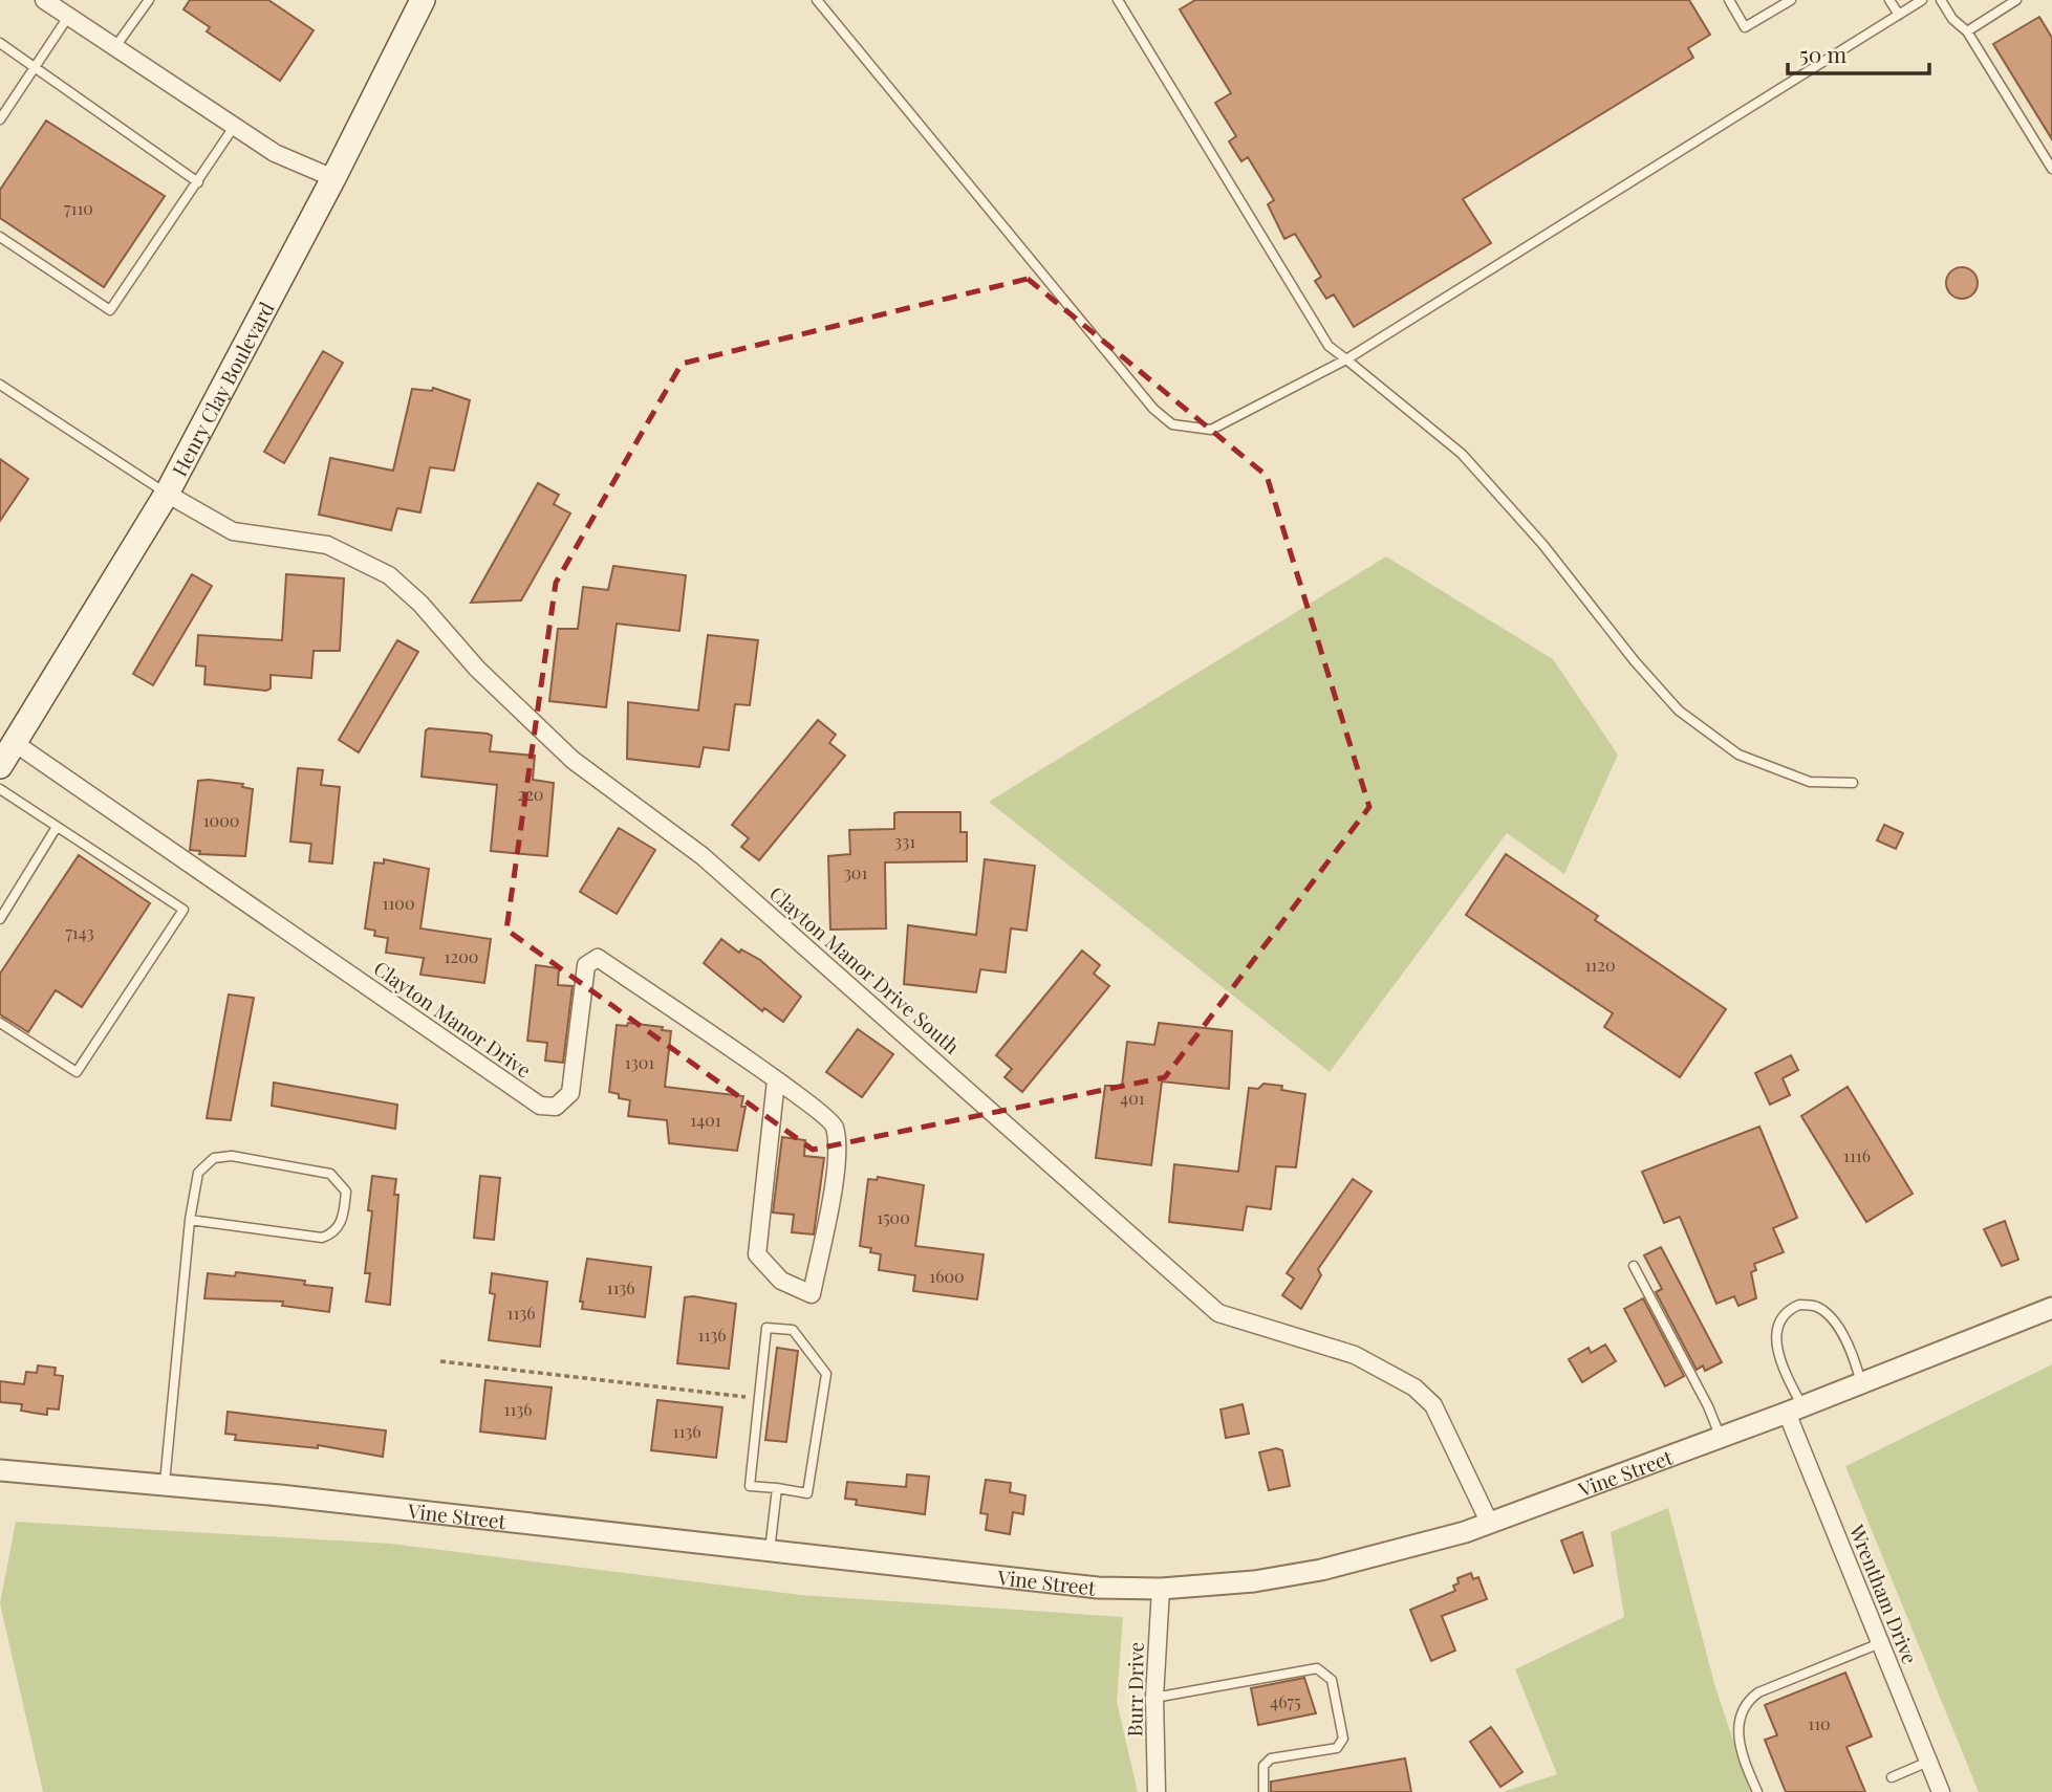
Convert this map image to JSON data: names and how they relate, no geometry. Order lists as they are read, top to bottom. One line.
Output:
{"streets":{"main road":["Henry Clay Boulevard"],"street":["Clayton Manor Drive South","Clayton Manor Drive","Vine Street","Wrentham Drive","Burr Drive"]},"crossings":[["Henry Clay Boulevard","Clayton Manor Drive South"],["Henry Clay Boulevard","Clayton Manor Drive"],["Clayton Manor Drive South","Vine Street"],["Vine Street","Wrentham Drive"],["Vine Street","Burr Drive"]],"house_numbers":["7110","220","1000","331","301","1100","7143","1200","1120","1301","401","1401","1116","1500","1600","1136","1136","1136","1136","1136","4675","110"],"scale_bar":"50 m"}
